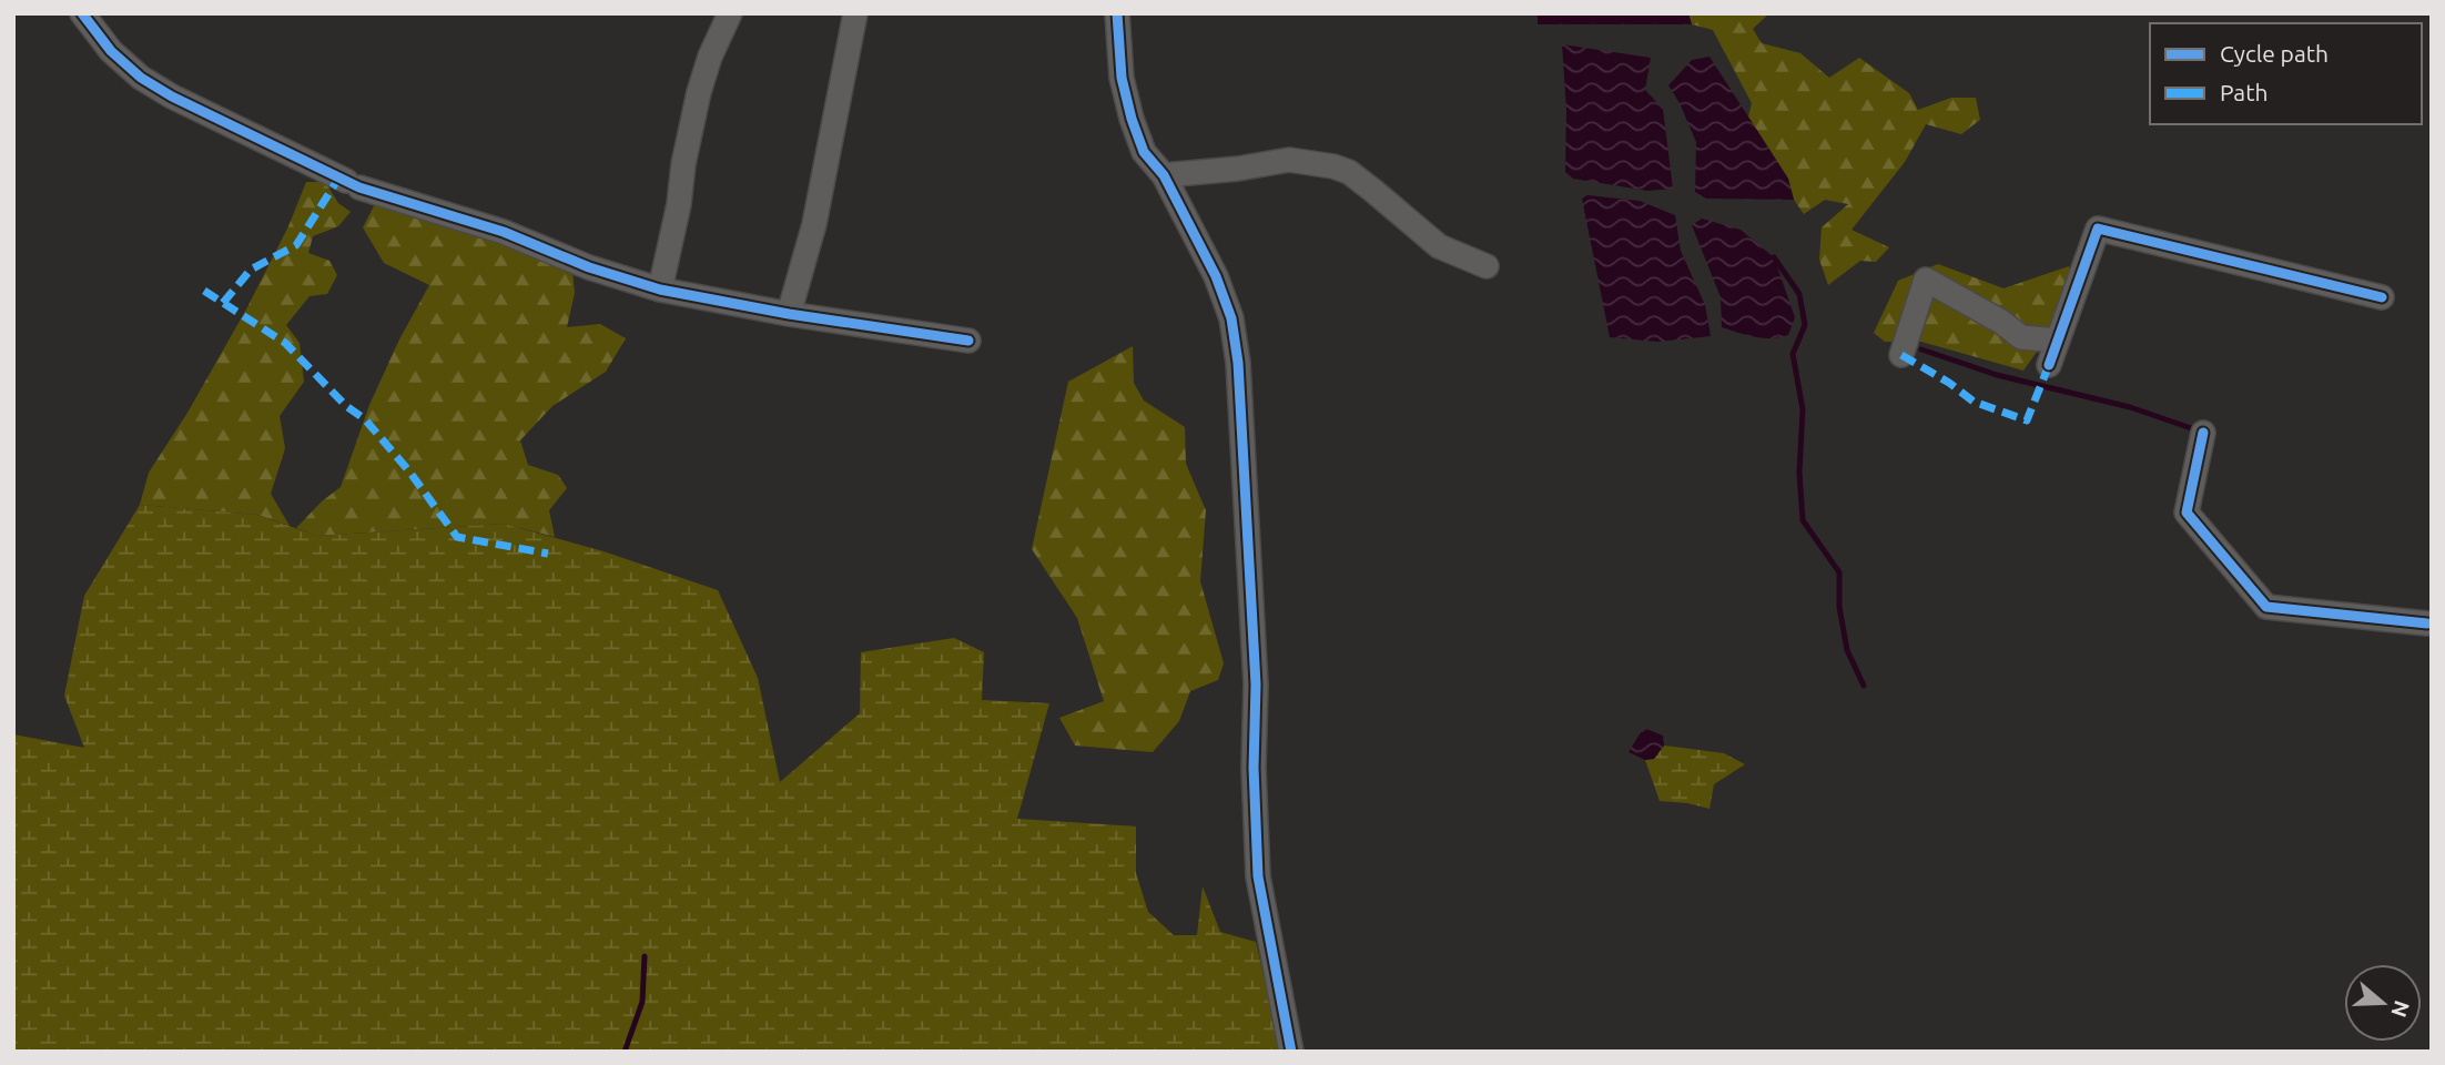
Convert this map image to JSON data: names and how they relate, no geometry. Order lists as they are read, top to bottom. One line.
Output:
{"legend":["Cycle path","Path"],"north":"right"}
